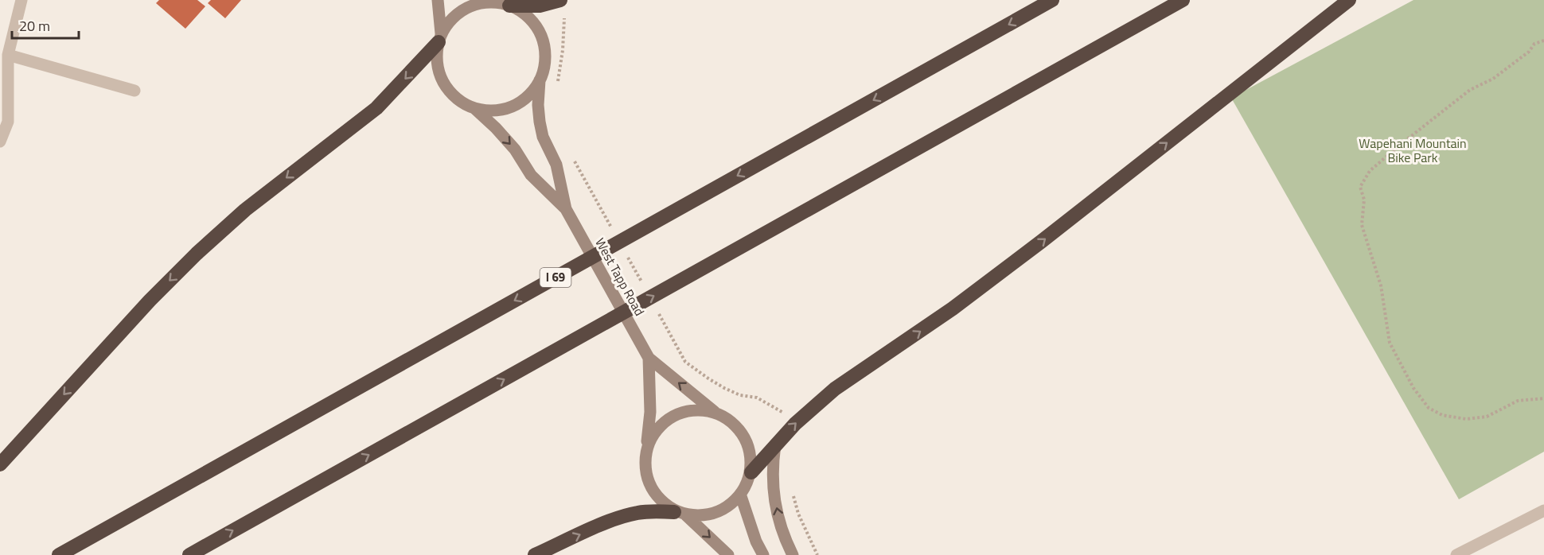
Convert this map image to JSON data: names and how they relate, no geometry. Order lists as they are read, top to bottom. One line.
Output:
{"streets":{"highway":["I 69"],"main road":["West Tapp Road"]},"parks":["Wapehani Mountain Bike Park"],"scale_bar":"20 m"}
